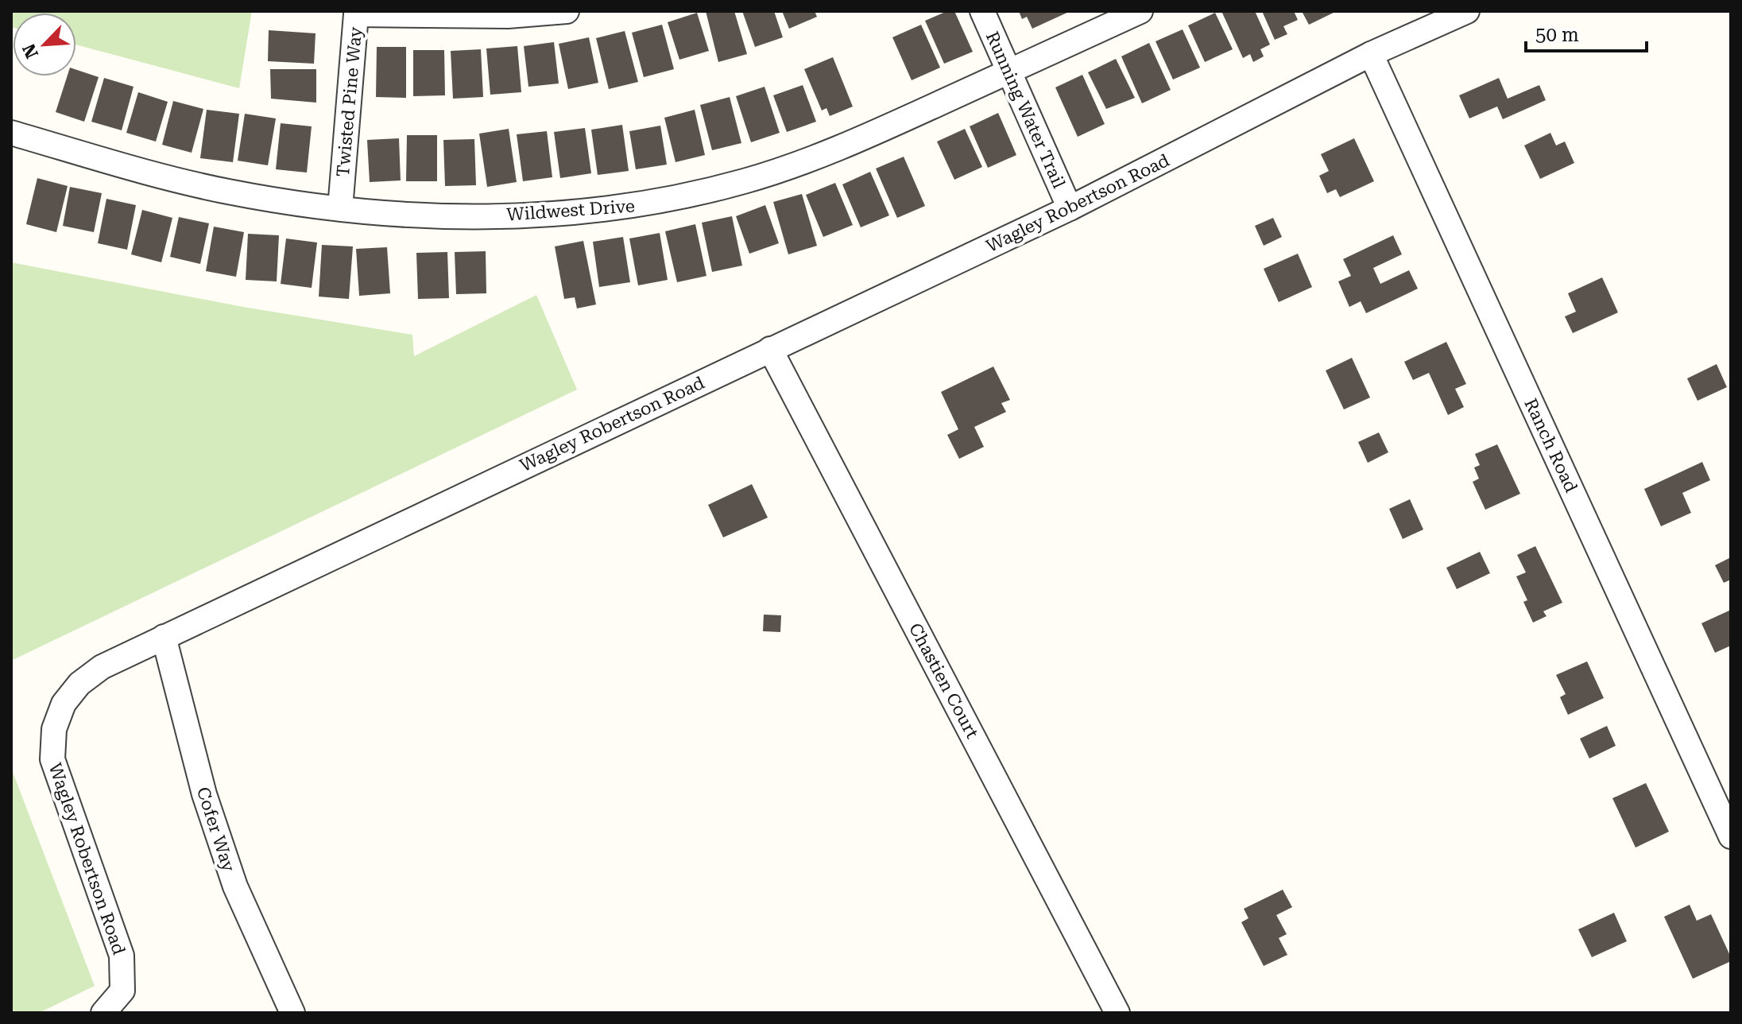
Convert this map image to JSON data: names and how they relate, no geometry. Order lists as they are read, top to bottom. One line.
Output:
{"streets":{"street":["Twisted Pine Way","Running Water Trail","Wagley Robertson Road","Wildwest Drive","Ranch Road","Chastien Court","Cofer Way"]},"crossings":[["Twisted Pine Way","Wildwest Drive"],["Running Water Trail","Wagley Robertson Road"],["Running Water Trail","Wildwest Drive"],["Wagley Robertson Road","Ranch Road"],["Wagley Robertson Road","Chastien Court"],["Wagley Robertson Road","Cofer Way"]],"scale_bar":"50 m","north":"bottom left"}
